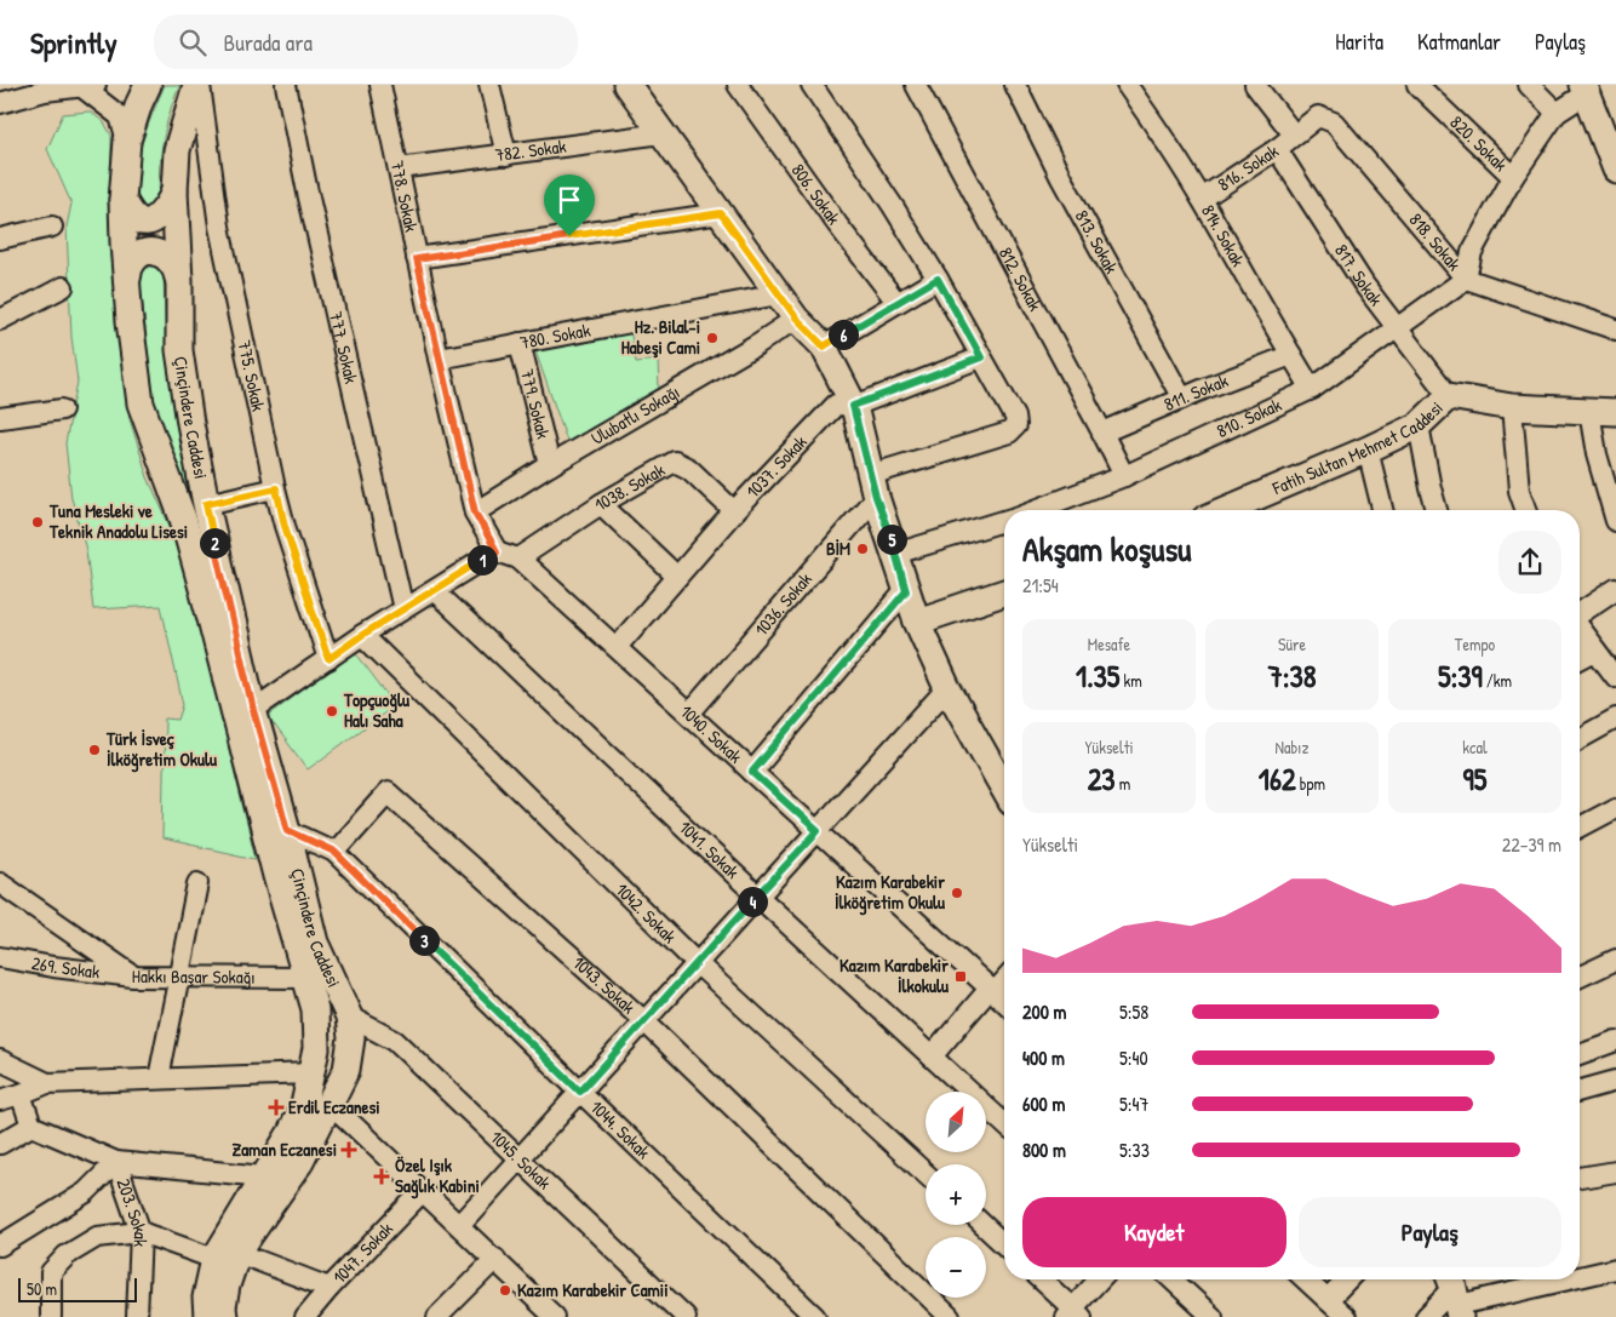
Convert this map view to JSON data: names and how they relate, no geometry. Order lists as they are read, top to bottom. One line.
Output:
{"streets":{"main road":["Çinçindere Caddesi","Fatih Sultan Mehmet Caddesi"],"street":["820. Sokak","782. Sokak","816. Sokak","806. Sokak","778. Sokak","814. Sokak","813. Sokak","818. Sokak","817. Sokak","812. Sokak","780. Sokak","777. Sokak","775. Sokak","811. Sokak","779. Sokak","Ulubatlı Sokağı","810. Sokak","1037. Sokak","1038. Sokak","1036. Sokak","1040. Sokak","1041. Sokak","1042. Sokak","269. Sokak","Hakkı Başar Sokağı","1043. Sokak","1044. Sokak","1045. Sokak","203. Sokak","1047. Sokak"]},"crossings":[["782. Sokak","778. Sokak"],["816. Sokak","814. Sokak"],["816. Sokak","818. Sokak"],["816. Sokak","817. Sokak"],["778. Sokak","780. Sokak"],["778. Sokak","Ulubatlı Sokağı"],["814. Sokak","811. Sokak"],["814. Sokak","810. Sokak"],["813. Sokak","811. Sokak"],["818. Sokak","810. Sokak"],["817. Sokak","810. Sokak"],["817. Sokak","Fatih Sultan Mehmet Caddesi"],["812. Sokak","811. Sokak"],["812. Sokak","810. Sokak"],["780. Sokak","779. Sokak"],["775. Sokak","Çinçindere Caddesi"],["779. Sokak","Ulubatlı Sokağı"],["Çinçindere Caddesi","Hakkı Başar Sokağı"],["Çinçindere Caddesi","1044. Sokak"],["Çinçindere Caddesi","1045. Sokak"],["1037. Sokak","1038. Sokak"],["1037. Sokak","1040. Sokak"],["1038. Sokak","1040. Sokak"],["1036. Sokak","1040. Sokak"],["269. Sokak","Hakkı Başar Sokağı"],["1043. Sokak","1044. Sokak"]],"places":{"other":["Hz. Bilal-i Habeşi Cami","Tuna Mesleki ve Teknik Anadolu Lisesi","BİM","Topçuoğlu Halı Saha","Türk İsveç İlköğretim Okulu","Kazım Karabekir İlköğretim Okulu","Kazım Karabekir Camii"],"transit":["Kazım Karabekir İlkokulu"],"health":["Erdil Eczanesi","Zaman Eczanesi","Özel Işık Sağlık Kabini"]},"scale_bar":"50 m","north":"top right","page":{"header":"Sprintly","search":"Burada ara","nav":["Harita","Katmanlar","Paylaş"],"pins":["6","5","2","1","4","3"],"heading":["Akşam koşusu","21:54"],"stats":[["Mesafe","1.35 km"],["Süre","7:38"],["Tempo","5:39 /km"],["Yükselti","23 m"],["Nabız","162 bpm"],["kcal","95"]],"chart":["Yükselti","22–39 m"],"list":[{"name":"200 m","note":"5:58"},{"name":"400 m","note":"5:40"},{"name":"600 m","note":"5:47"},{"name":"800 m","note":"5:33"}],"map_buttons":["+","−"],"buttons":["Kaydet","Paylaş"],"scale":"50 m"}}
